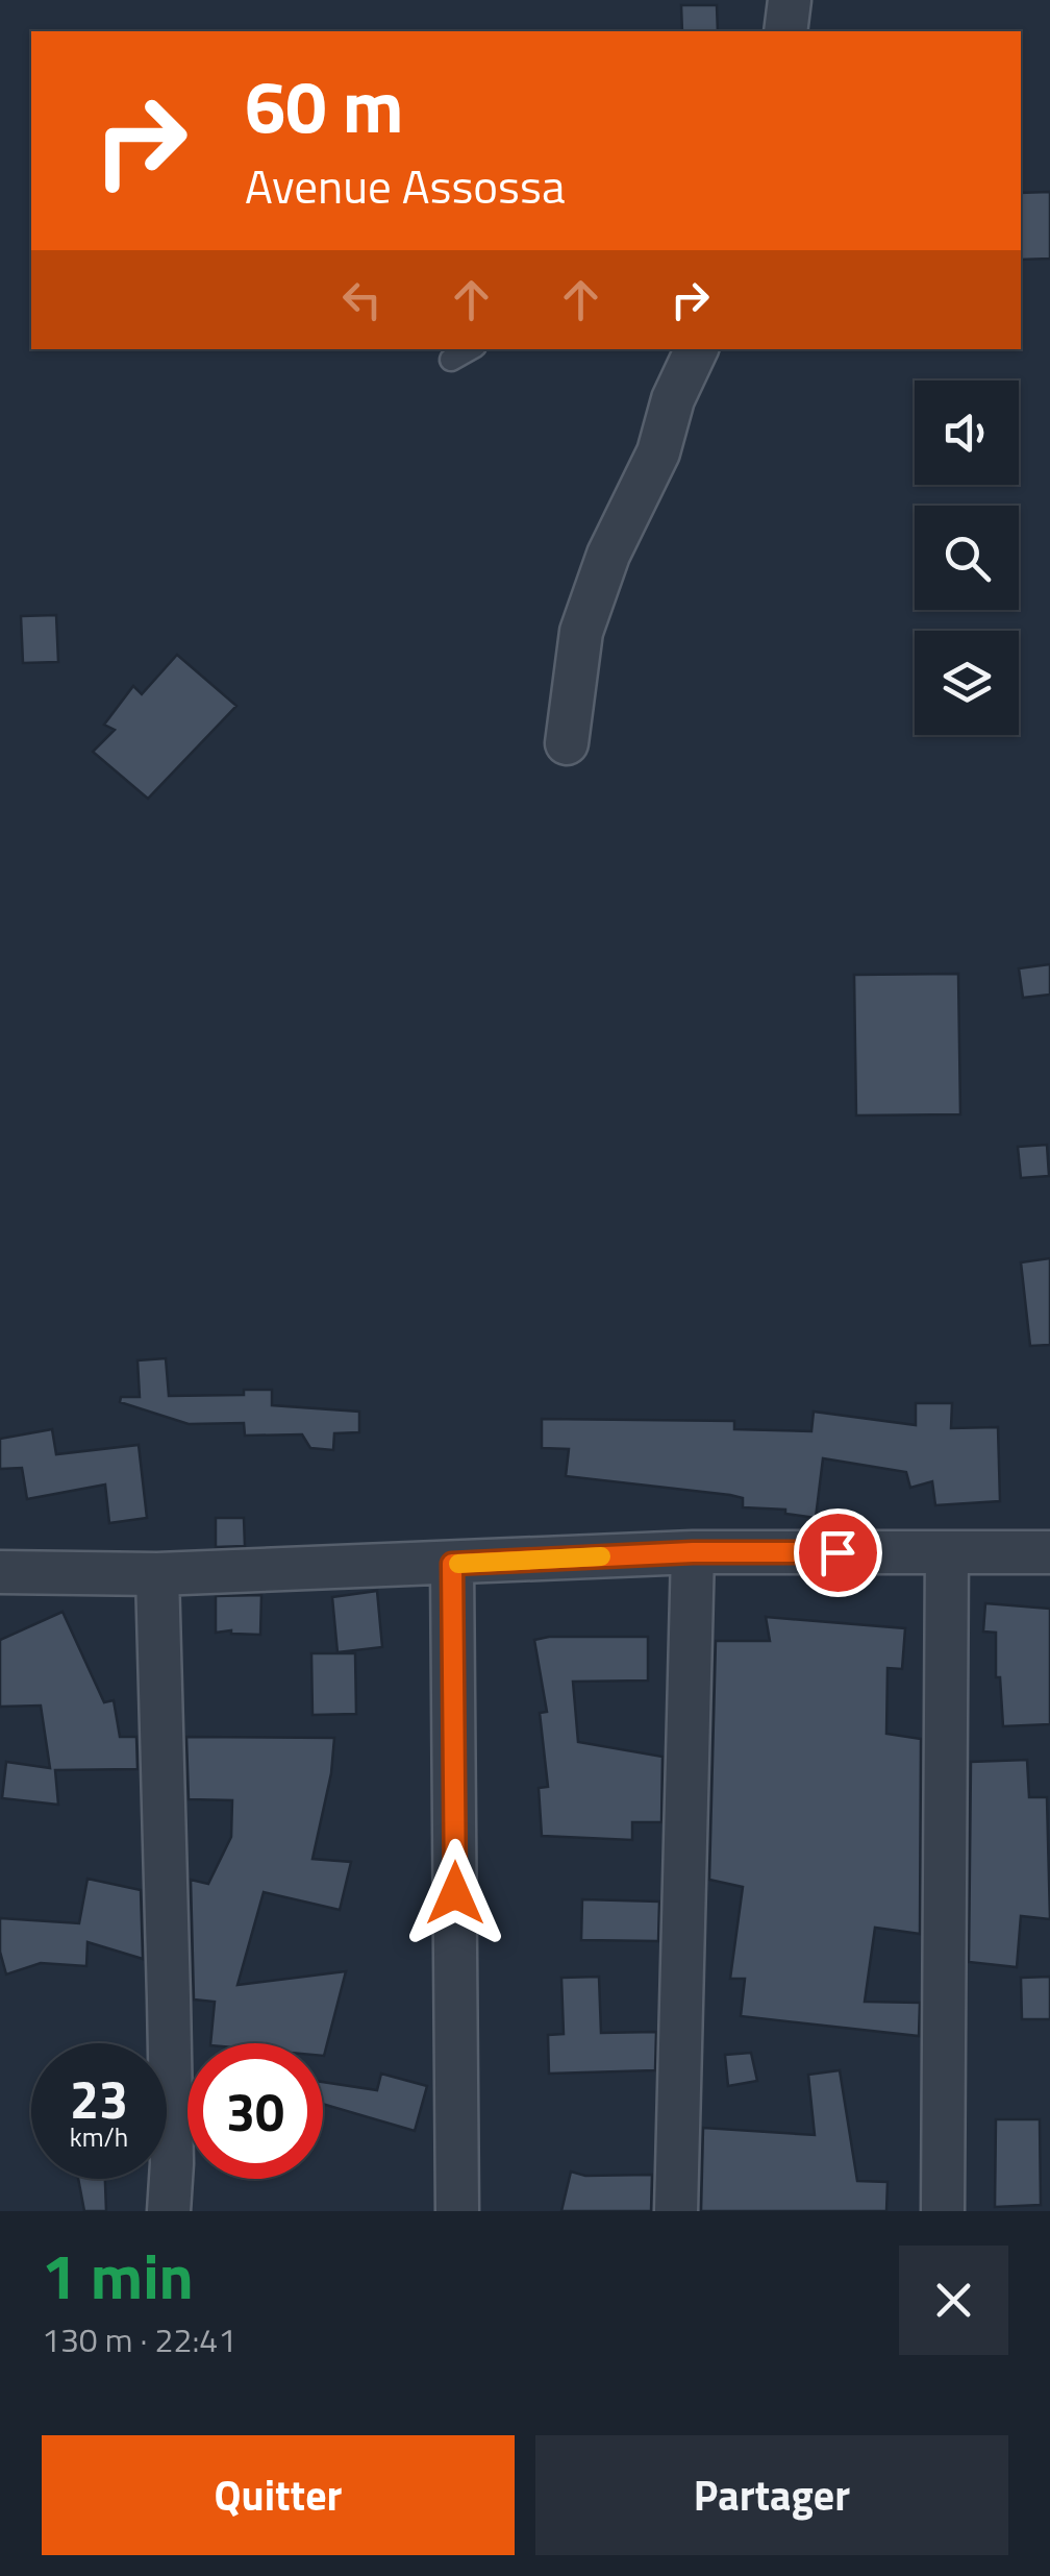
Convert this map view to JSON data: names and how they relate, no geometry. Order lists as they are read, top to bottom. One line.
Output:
{"page":{"turn":["60 m","Avenue Assossa"],"speed":"23 km/h","limit":"30","heading":["1 min","130 m · 22:41"],"buttons":["Quitter","Partager"]}}
